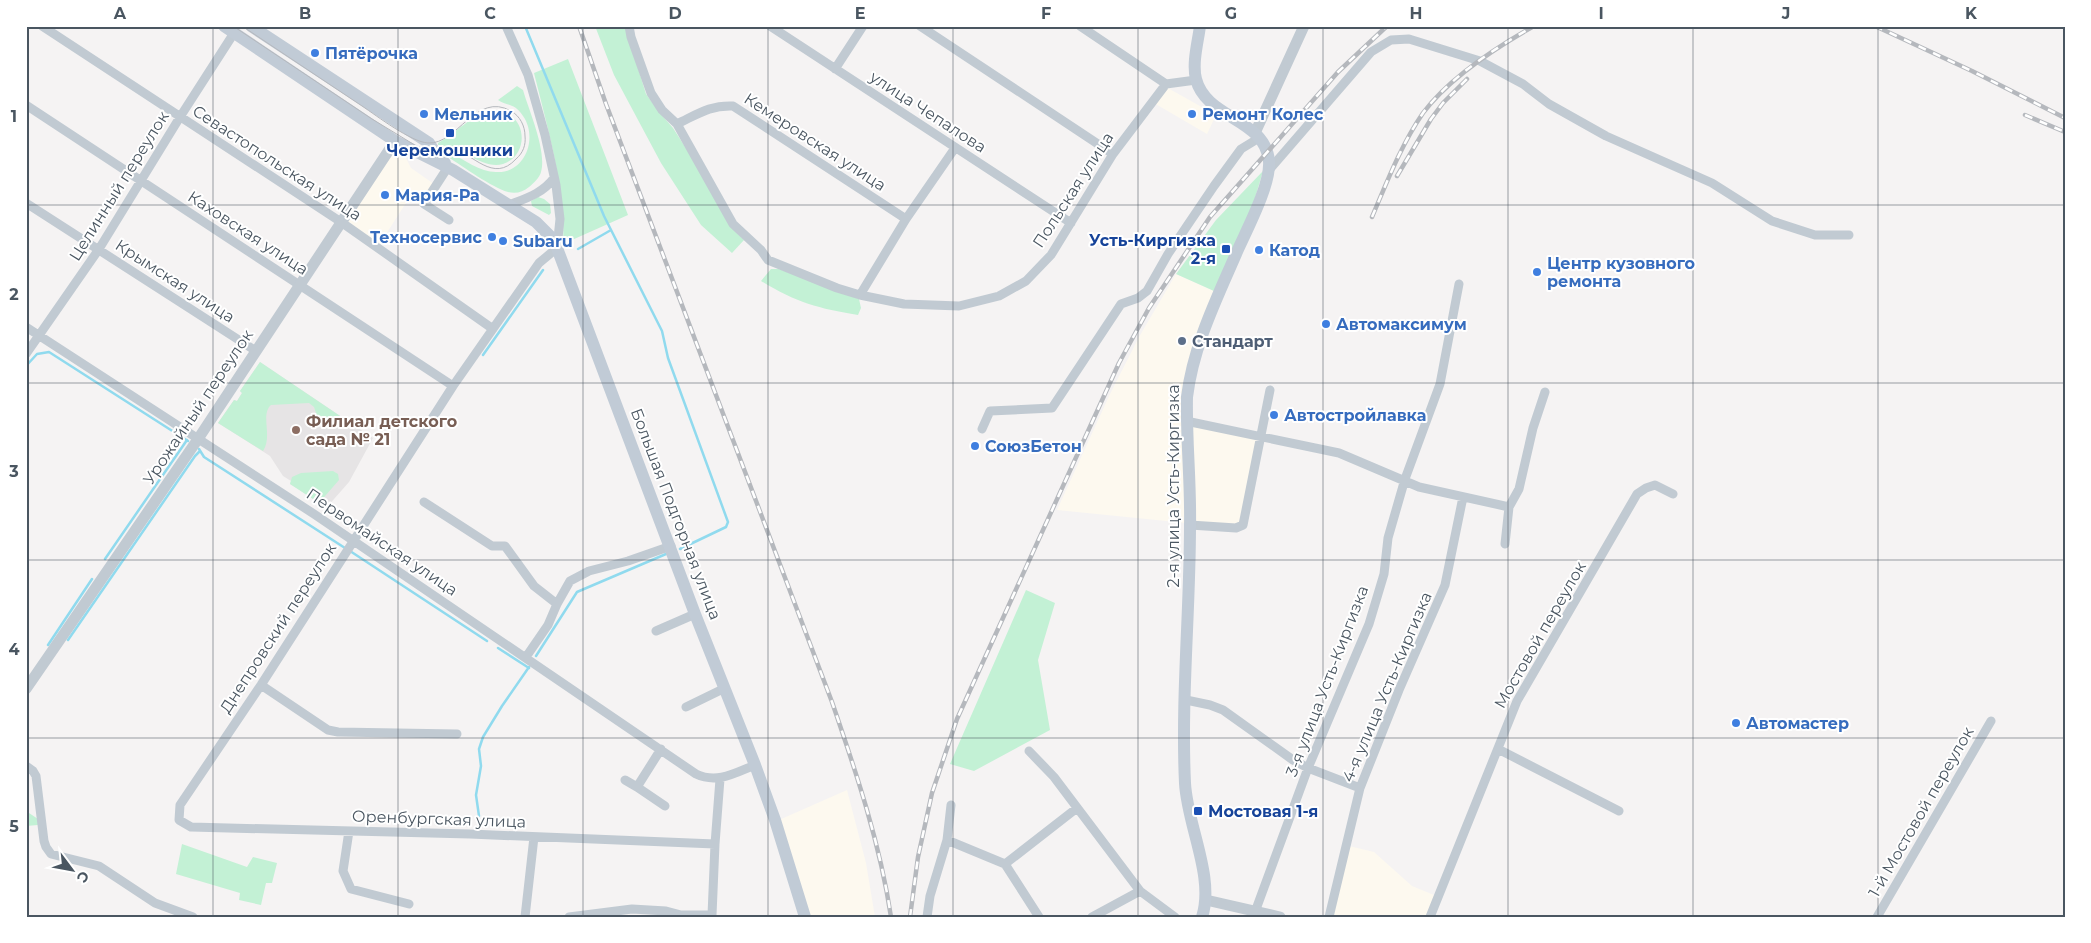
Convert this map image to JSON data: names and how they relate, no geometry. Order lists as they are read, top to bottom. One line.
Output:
{"streets":{"main road":["2-я улица Усть-Киргизка","Большая Подгорная улица"],"street":["улица Чепалова","Кемеровская улица","Севастопольская улица","Целинный переулок","Польская улица","Каховская улица","Крымская улица","Урожайный переулок","Первомайская улица","Днепровский переулок","Мостовой переулок","3-я улица Усть-Киргизка","4-я улица Усть-Киргизка","1-й Мостовой переулок","Оренбургская улица"]},"crossings":[["улица Чепалова","Польская улица"],["Кемеровская улица","Польская улица"],["Севастопольская улица","Целинный переулок"],["Севастопольская улица","Урожайный переулок"],["Севастопольская улица","Днепровский переулок"],["Целинный переулок","Каховская улица"],["Целинный переулок","Крымская улица"],["Целинный переулок","Большая Подгорная улица"],["Целинный переулок","Первомайская улица"],["Каховская улица","Урожайный переулок"],["Каховская улица","Днепровский переулок"],["Крымская улица","Урожайный переулок"],["Урожайный переулок","Большая Подгорная улица"],["Урожайный переулок","Первомайская улица"],["Большая Подгорная улица","Днепровский переулок"],["Первомайская улица","Днепровский переулок"],["Днепровский переулок","Оренбургская улица"]],"places":{"other":["Пятёрочка","Мельник","Ремонт Колес","Мария-Ра","Техносервис","Subaru","Катод","Центр кузовного ремонта","Автомаксимум","Стандарт","Автостройлавка","Филиал детского сада № 21","СоюзБетон","Автомастер"],"transit":["Черемошники","Усть-Киргизка 2-я","Мостовая 1-я"]},"north":"bottom right","grid":{"columns":["A","B","C","D","E","F","G","H","I","J","K"],"rows":["1","2","3","4","5"]}}
